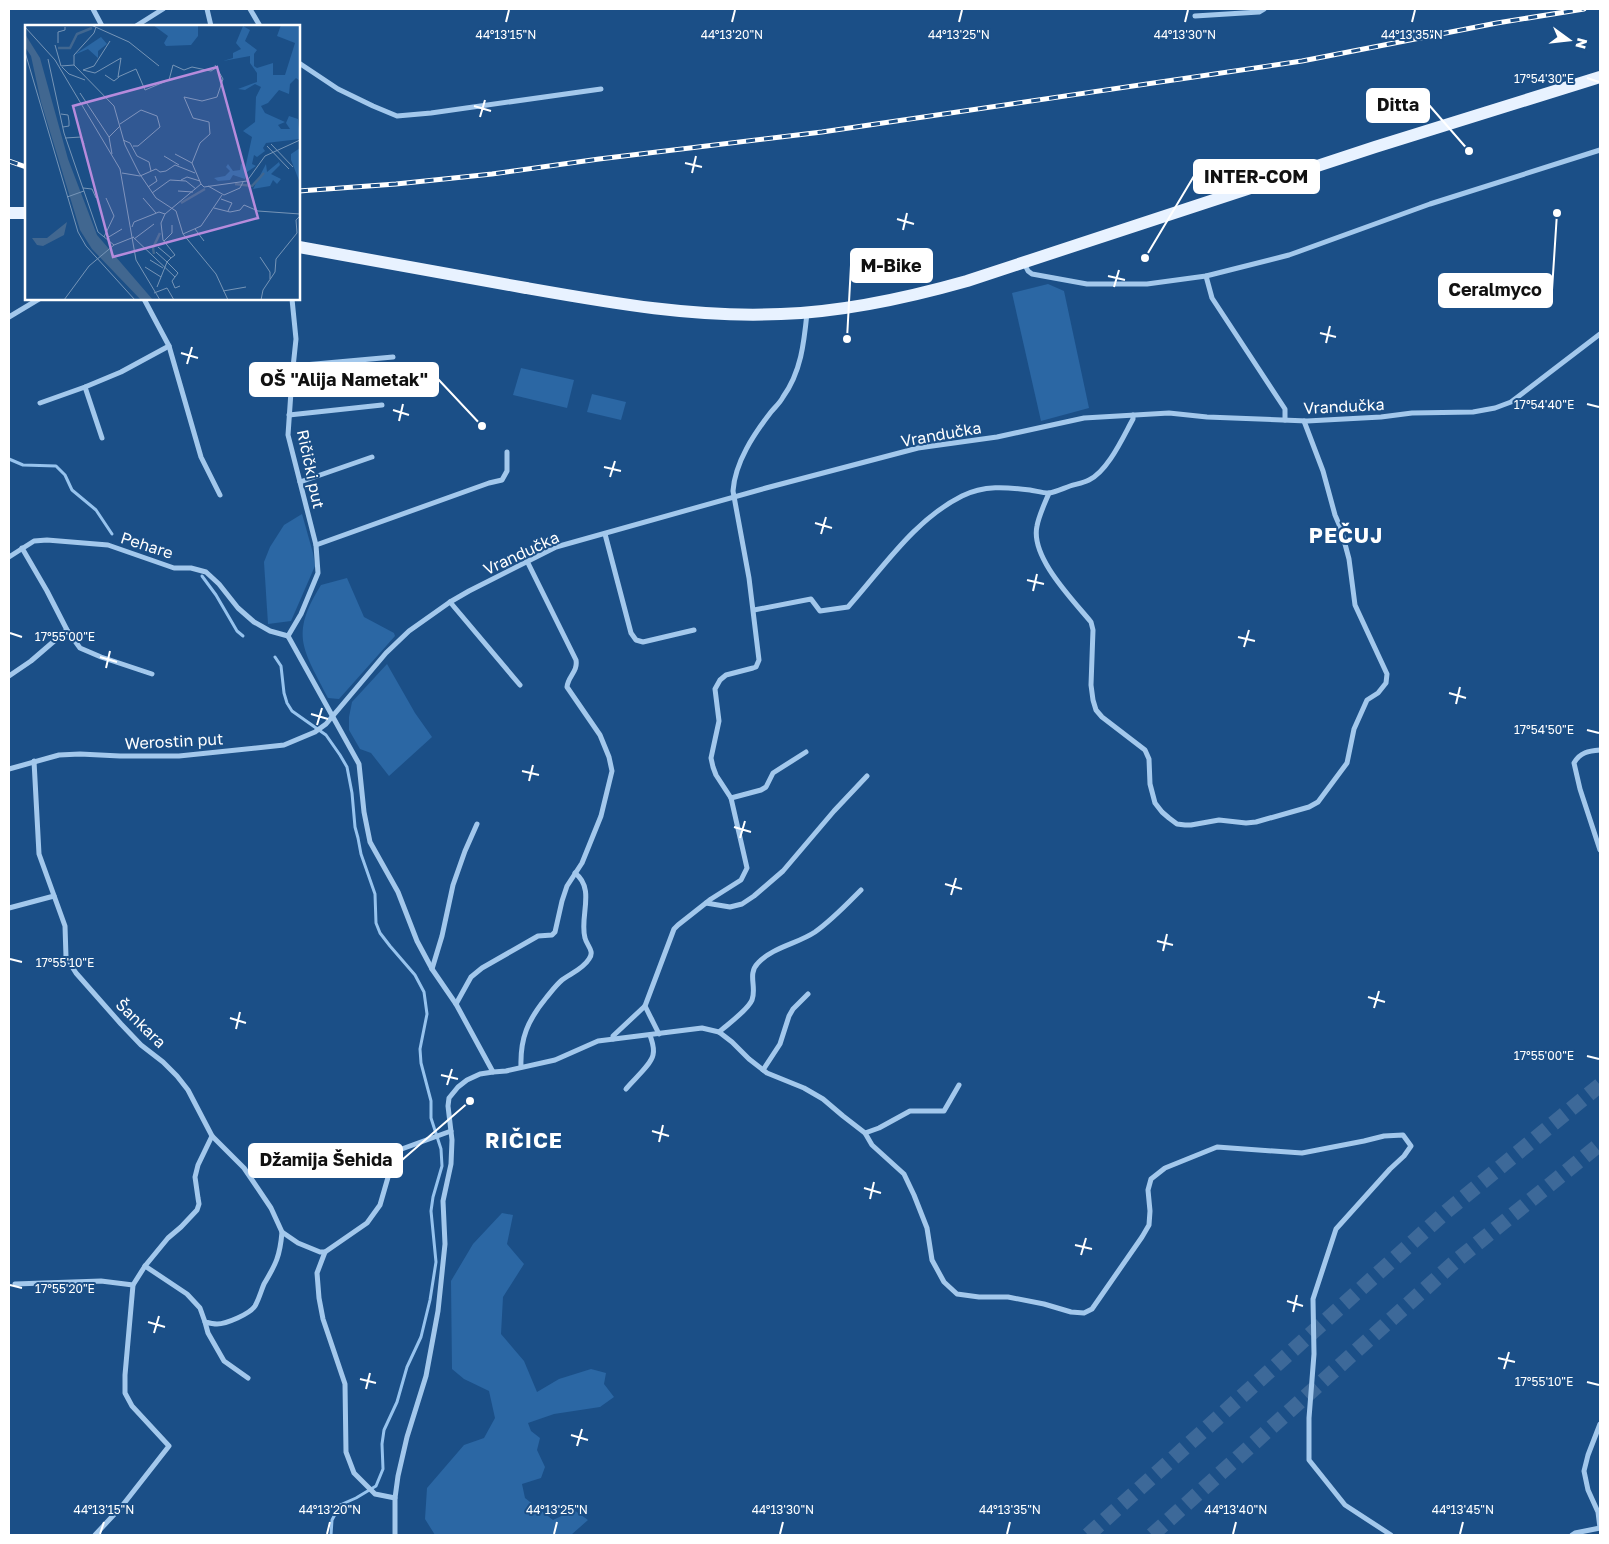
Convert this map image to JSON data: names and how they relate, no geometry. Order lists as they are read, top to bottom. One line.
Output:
{"streets":{"street":["Vrandučka","Ričički put","Pehare","Werostin put","Šankara"]},"crossings":[["Vrandučka","Werostin put"],["Ričički put","Pehare"],["Werostin put","Šankara"]],"districts":["PEČUJ","RIČICE"],"places":["Ditta","Ceralmyco","INTER-COM","M-Bike","OŠ \"Alija Nametak\"","Džamija Šehida"],"north":"right","coordinates":["44°13'15\"N","44°13'20\"N","44°13'25\"N","44°13'30\"N","44°13'35\"N","17°54'30\"E","17°54'40\"E","17°55'00\"E","17°54'50\"E","17°55'10\"E","17°55'20\"E","44°13'40\"N","44°13'45\"N"]}
